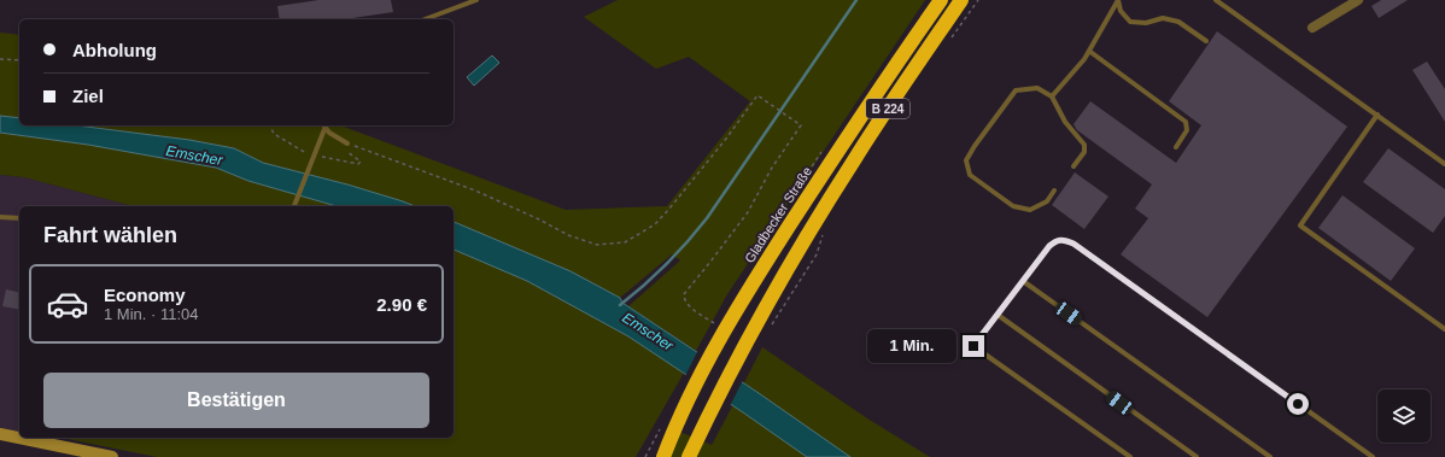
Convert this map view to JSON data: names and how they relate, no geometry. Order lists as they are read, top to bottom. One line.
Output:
{"streets":{"highway":["B 224","Gladbecker Straße"]},"water":["Emscher"],"page":{"banner":["Abholung","Ziel"],"heading":"Fahrt wählen","list":[{"name":"Economy","note":"1 Min. · 11:04","value":"2.90 €"}],"bubble":"1 Min.","buttons":"Bestätigen"}}
